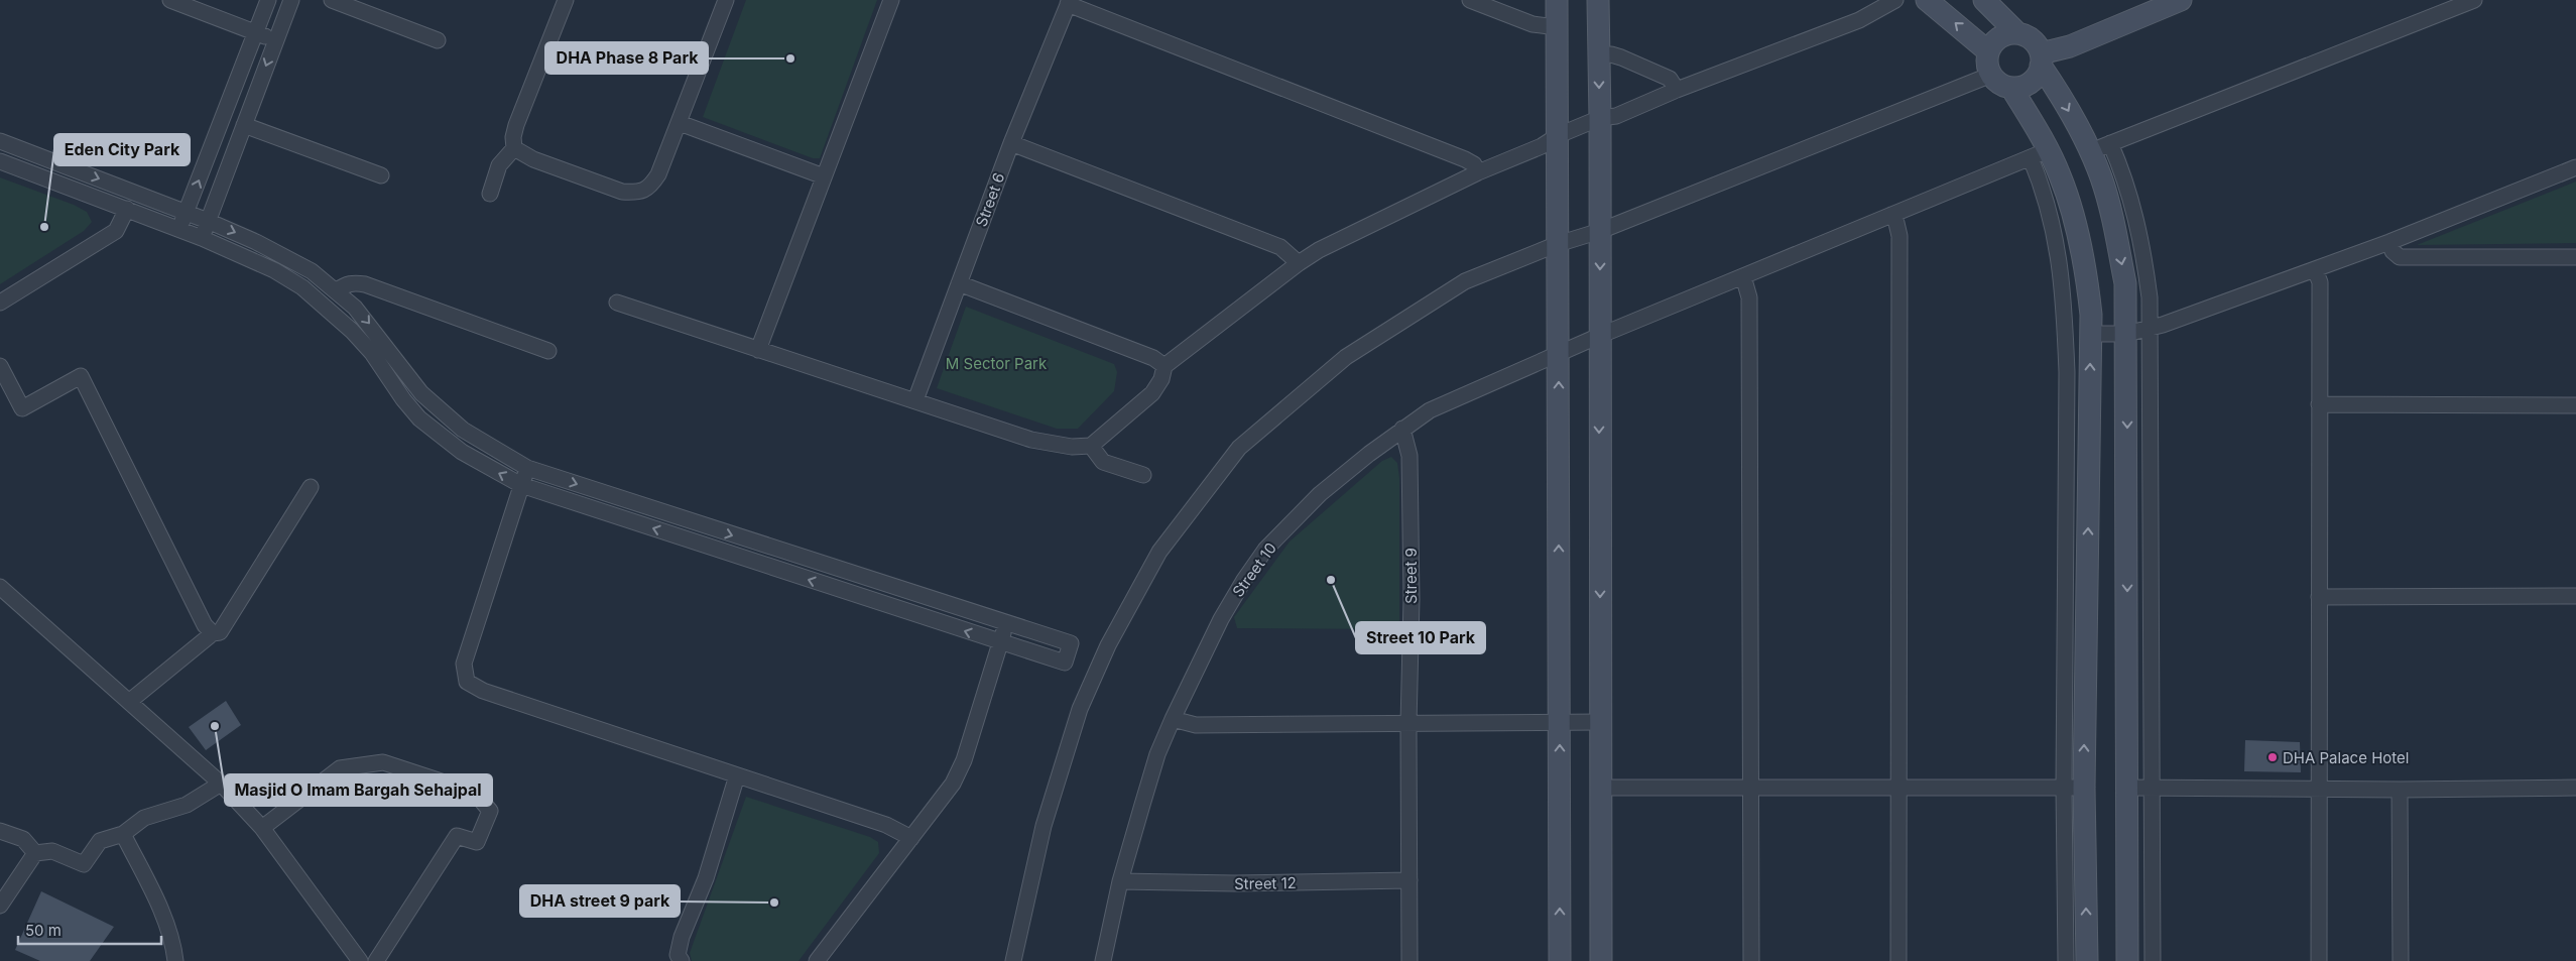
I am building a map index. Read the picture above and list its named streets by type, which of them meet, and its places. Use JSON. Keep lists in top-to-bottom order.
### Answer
{
  "streets": {
    "street": [
      "Street 6",
      "Street 10",
      "Street 9",
      "Street 12"
    ]
  },
  "crossings": [
    ["Street 10", "Street 9"],
    ["Street 10", "Street 12"],
    ["Street 9", "Street 12"]
  ],
  "parks": ["M Sector Park"],
  "places": [
    "DHA Phase 8 Park",
    "Eden City Park",
    "Street 10 Park",
    "Masjid O Imam Bargah Sehajpal",
    "DHA Palace Hotel",
    "DHA street 9 park"
  ],
  "scale_bar": "50 m"
}
